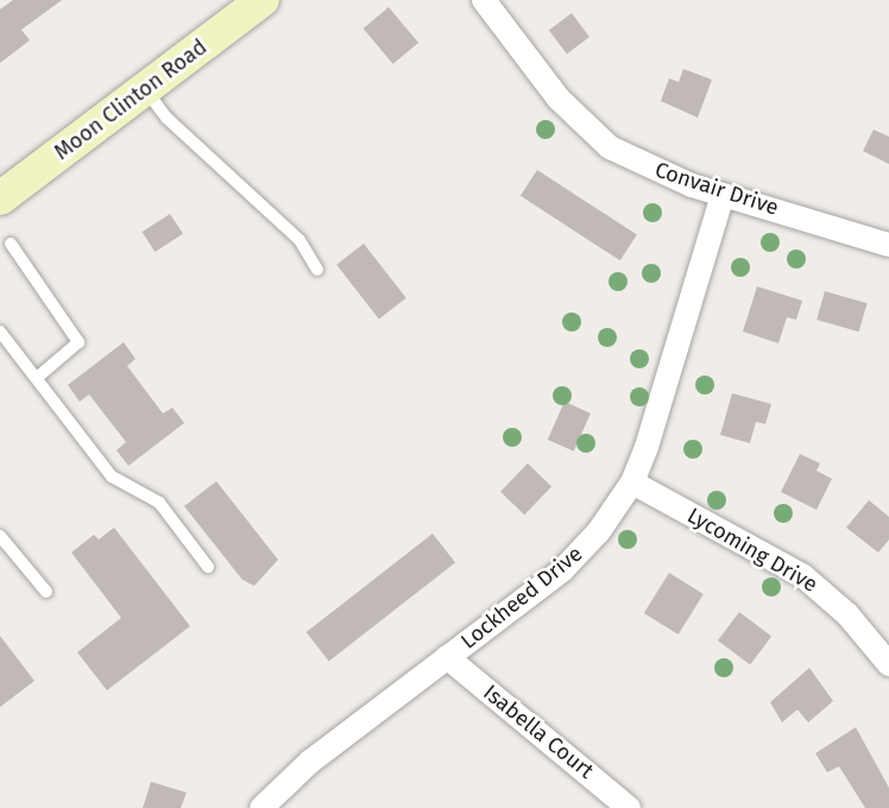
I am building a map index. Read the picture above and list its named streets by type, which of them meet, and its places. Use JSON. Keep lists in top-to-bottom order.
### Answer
{
  "streets": {
    "street": [
      "Moon Clinton Road",
      "Convair Drive",
      "Lycoming Drive",
      "Lockheed Drive",
      "Isabella Court"
    ]
  },
  "crossings": [
    ["Convair Drive", "Lockheed Drive"],
    ["Lycoming Drive", "Lockheed Drive"],
    ["Lockheed Drive", "Isabella Court"]
  ]
}
